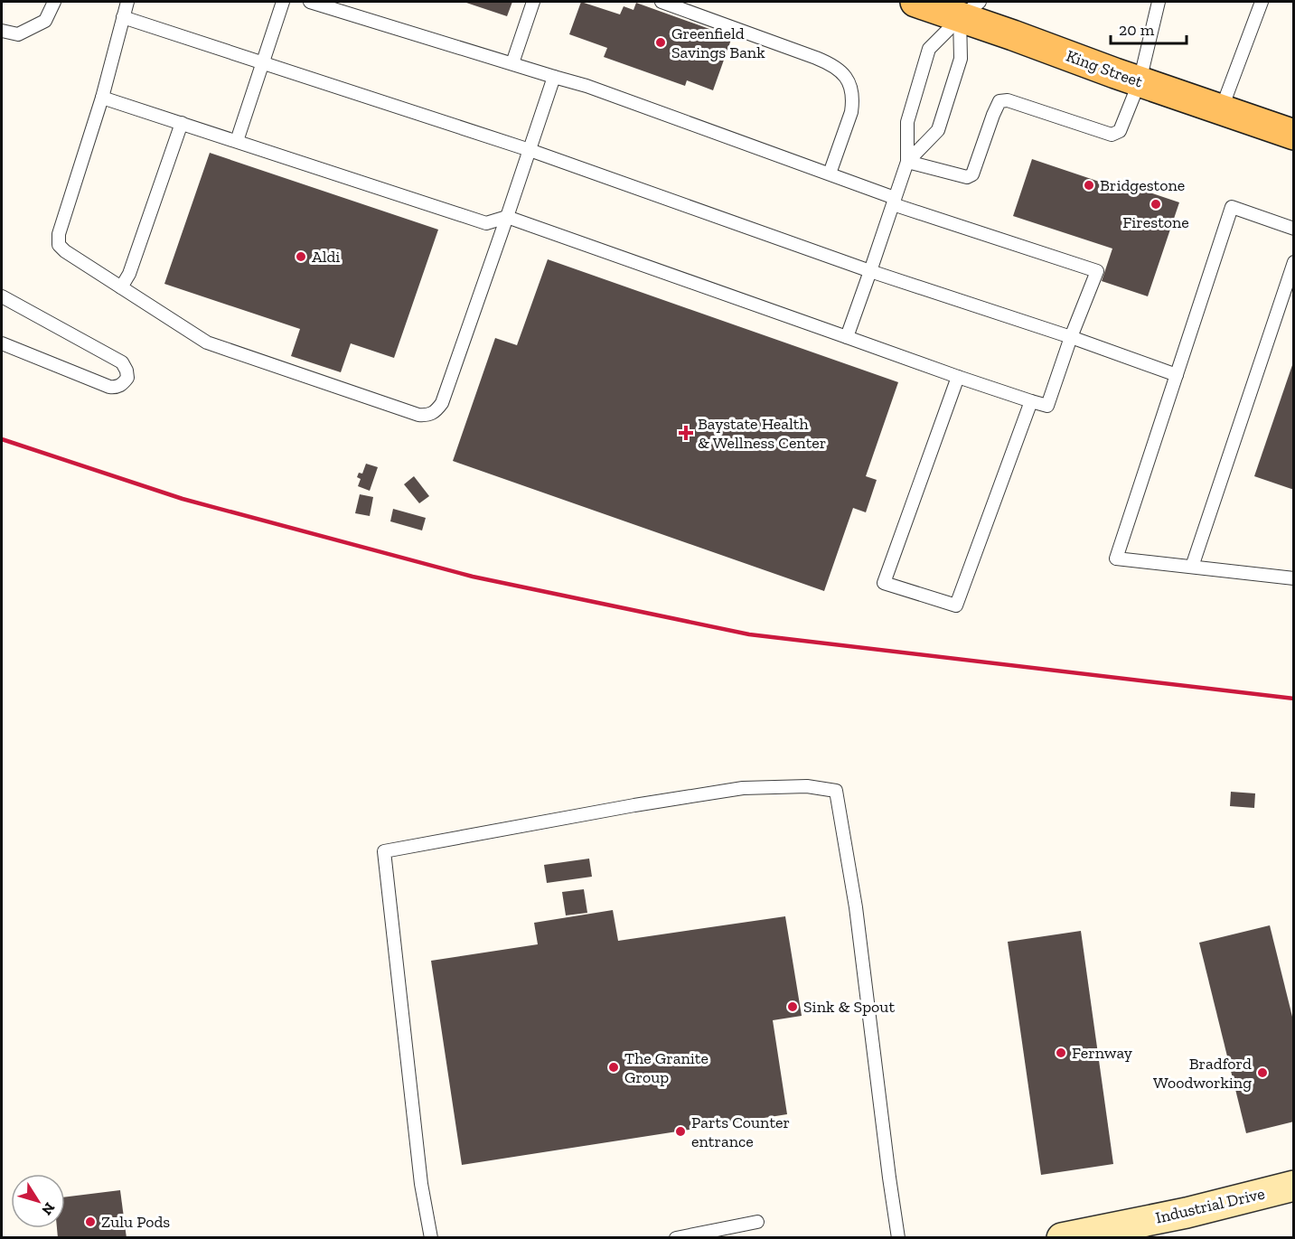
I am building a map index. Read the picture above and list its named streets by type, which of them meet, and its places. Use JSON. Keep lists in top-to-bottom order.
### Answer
{
  "streets": {
    "main road": ["King Street"],
    "street": ["Industrial Drive"]
  },
  "places": {
    "other": [
      "Greenfield Savings Bank",
      "Bridgestone",
      "Firestone",
      "Aldi",
      "Sink & Spout",
      "Fernway",
      "The Granite Group",
      "Bradford Woodworking",
      "Parts Counter entrance",
      "Zulu Pods"
    ],
    "health": ["Baystate Health & Wellness Center"]
  },
  "scale_bar": "20 m",
  "north": "bottom right"
}
